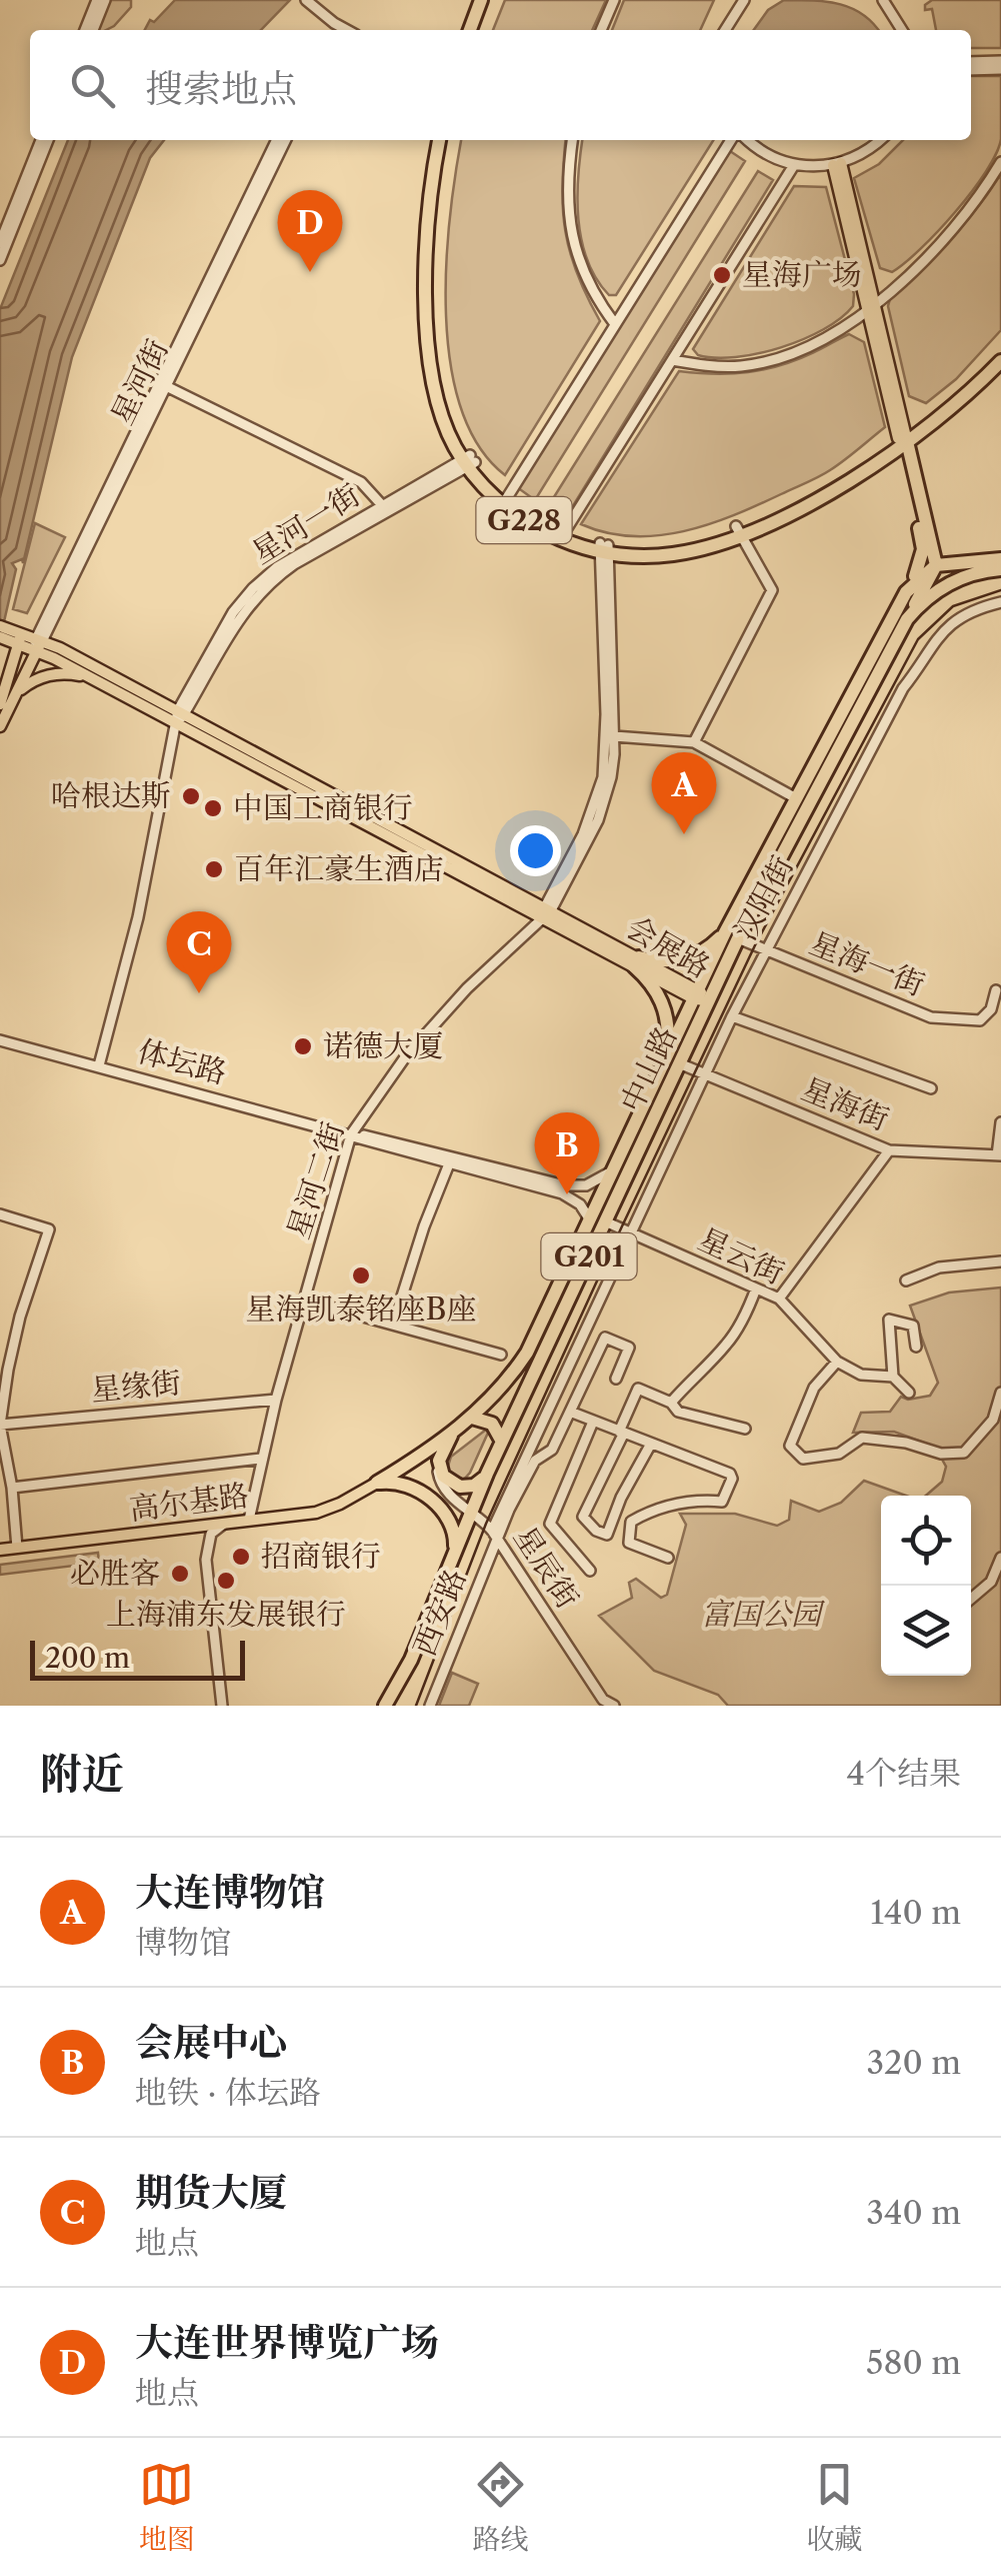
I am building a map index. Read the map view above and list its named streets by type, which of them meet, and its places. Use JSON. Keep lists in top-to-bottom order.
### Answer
{
  "streets": {
    "highway": ["G228", "中山路", "G201"],
    "main road": ["星河街", "会展路", "高尔基路"],
    "street": [
      "星河一街",
      "汉阳街",
      "星海一街",
      "体坛路",
      "星海街",
      "星河二街",
      "星云街",
      "星缘街",
      "星辰街",
      "西安路"
    ]
  },
  "crossings": [
    ["星河街", "会展路"],
    ["G228", "星河一街"],
    ["G228", "星河二街"],
    ["星河一街", "会展路"],
    ["星河一街", "体坛路"],
    ["汉阳街", "星海一街"],
    ["汉阳街", "星海街"],
    ["汉阳街", "星云街"],
    ["汉阳街", "星辰街"],
    ["汉阳街", "西安路"],
    ["会展路", "中山路"],
    ["会展路", "星河二街"],
    ["星海一街", "中山路"],
    ["体坛路", "中山路"],
    ["体坛路", "星河二街"],
    ["中山路", "星海街"],
    ["中山路", "星云街"],
    ["中山路", "高尔基路"],
    ["中山路", "星辰街"],
    ["星河二街", "星缘街"],
    ["星河二街", "高尔基路"],
    ["星辰街", "西安路"]
  ],
  "parks": ["富国公园"],
  "places": [
    "星海广场",
    "哈根达斯",
    "中国工商银行",
    "百年汇豪生酒店",
    "诺德大厦",
    "星海凯泰铭座B座",
    "招商银行",
    "必胜客",
    "上海浦东发展银行"
  ],
  "scale_bar": "200 m",
  "page": {
    "search": "搜索地点",
    "pins": [
      "D",
      "A",
      "C",
      "B"
    ],
    "scale": "200 m",
    "heading": ["附近", "4个结果"],
    "list": [
      {
        "mark": "A",
        "name": "大连博物馆",
        "note": "博物馆",
        "value": "140 m"
      },
      {
        "mark": "B",
        "name": "会展中心",
        "note": "地铁 · 体坛路",
        "value": "320 m"
      },
      {
        "mark": "C",
        "name": "期货大厦",
        "note": "地点",
        "value": "340 m"
      },
      {
        "mark": "D",
        "name": "大连世界博览广场",
        "note": "地点",
        "value": "580 m"
      }
    ],
    "nav": ["地图", "路线", "收藏"]
  }
}
